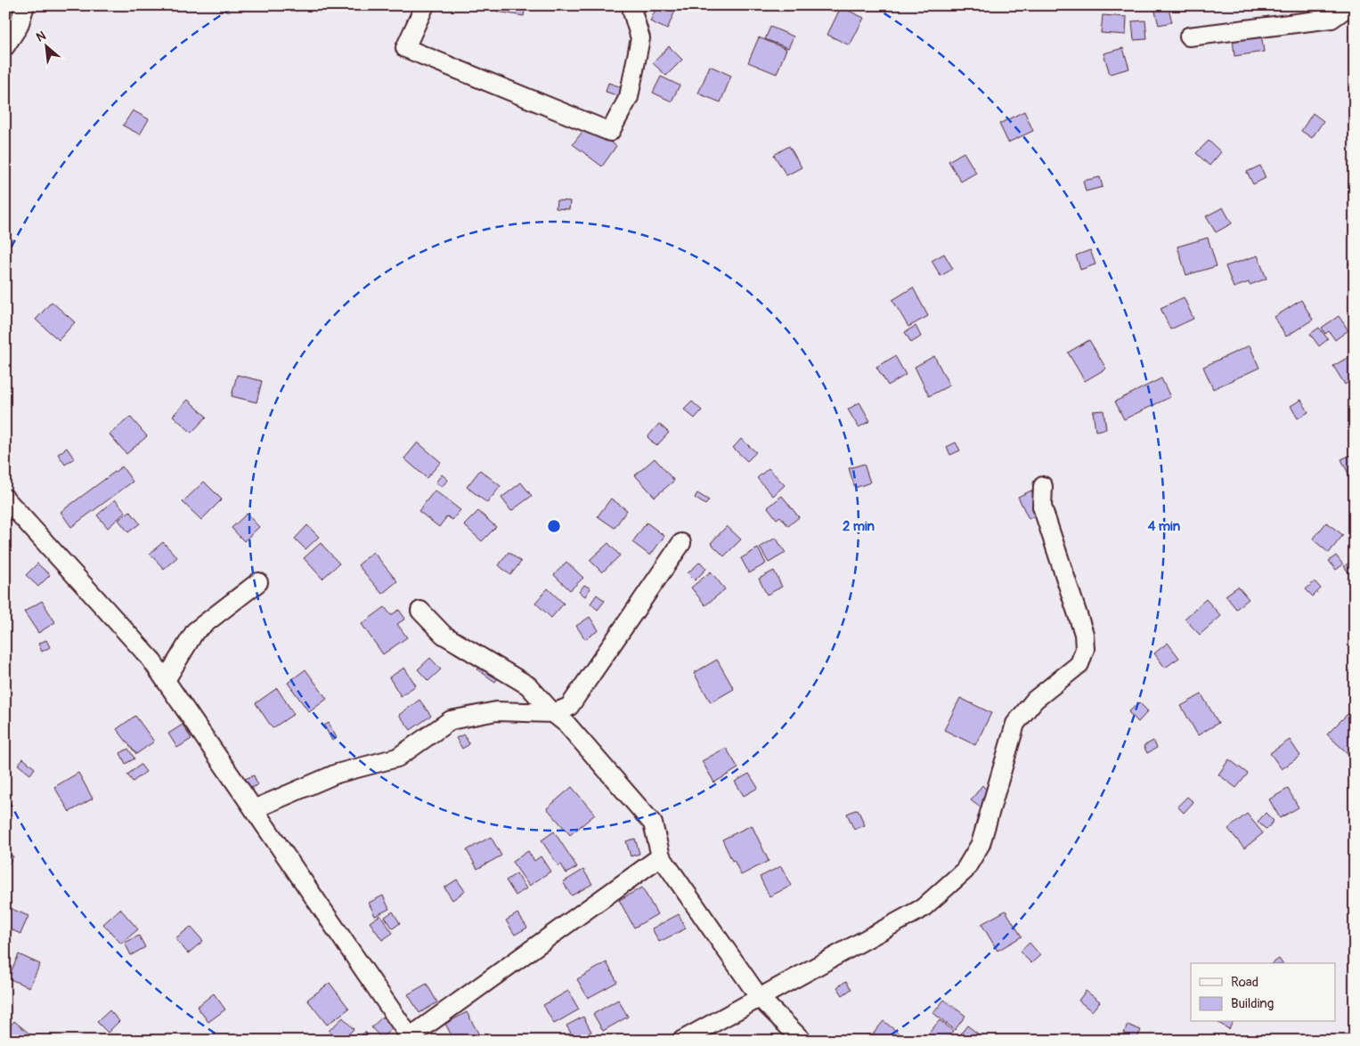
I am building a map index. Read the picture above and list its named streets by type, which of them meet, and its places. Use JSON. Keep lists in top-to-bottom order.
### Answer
{
  "legend": ["Road", "Building"],
  "north": "top left",
  "rings": ["2 min", "4 min"]
}
